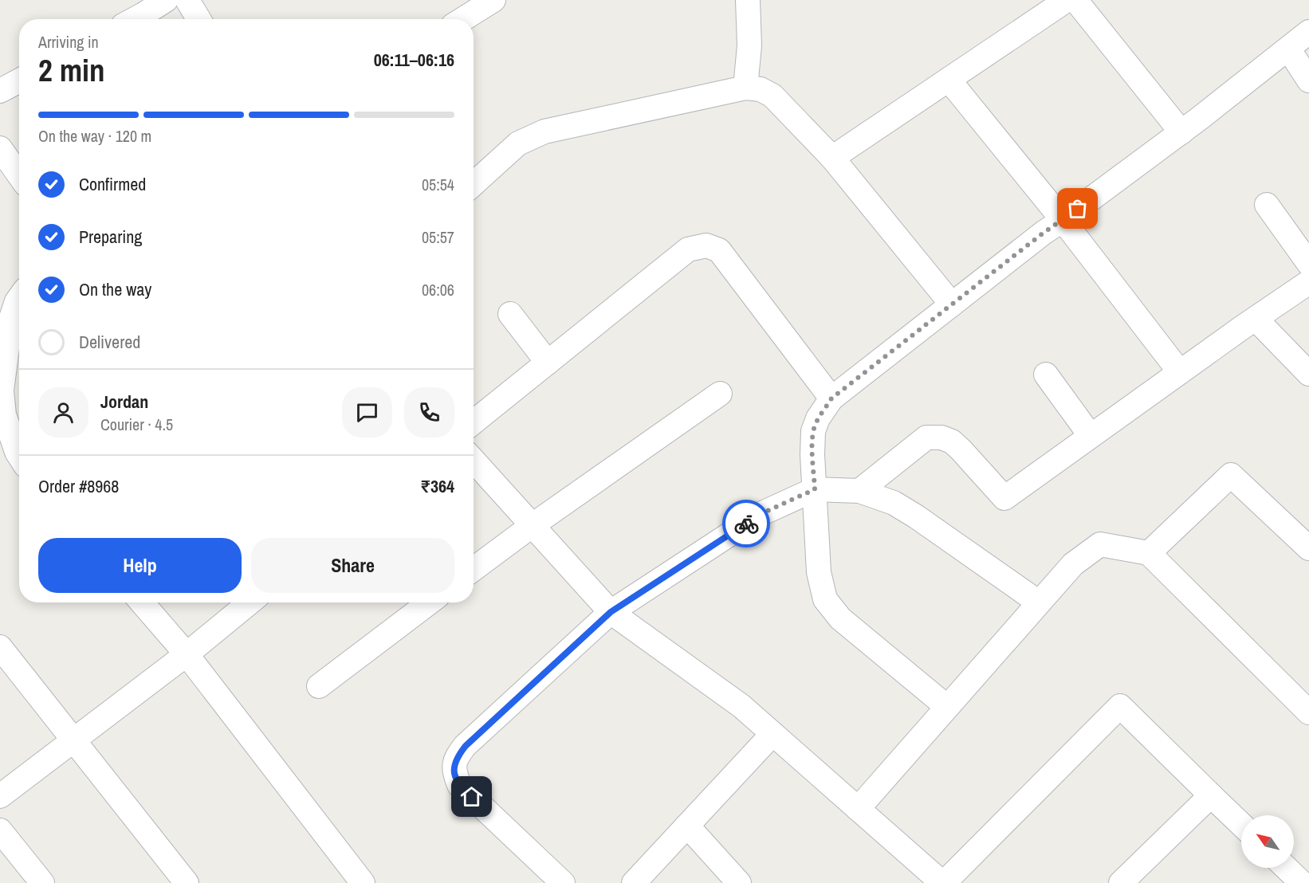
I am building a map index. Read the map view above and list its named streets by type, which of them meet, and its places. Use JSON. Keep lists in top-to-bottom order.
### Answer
{
  "north": "top left",
  "page": {
    "heading": ["2 min", "Arriving in", "06:11–06:16"],
    "panel": [
      "Jordan",
      "Courier · 4.5",
      "Order #8968",
      "₹364"
    ],
    "bar": "On the way · 120 m",
    "list": [
      ["Confirmed", "05:54"],
      ["Preparing", "05:57"],
      ["On the way", "06:06"],
      "Delivered"
    ],
    "buttons": ["Help", "Share"]
  }
}
